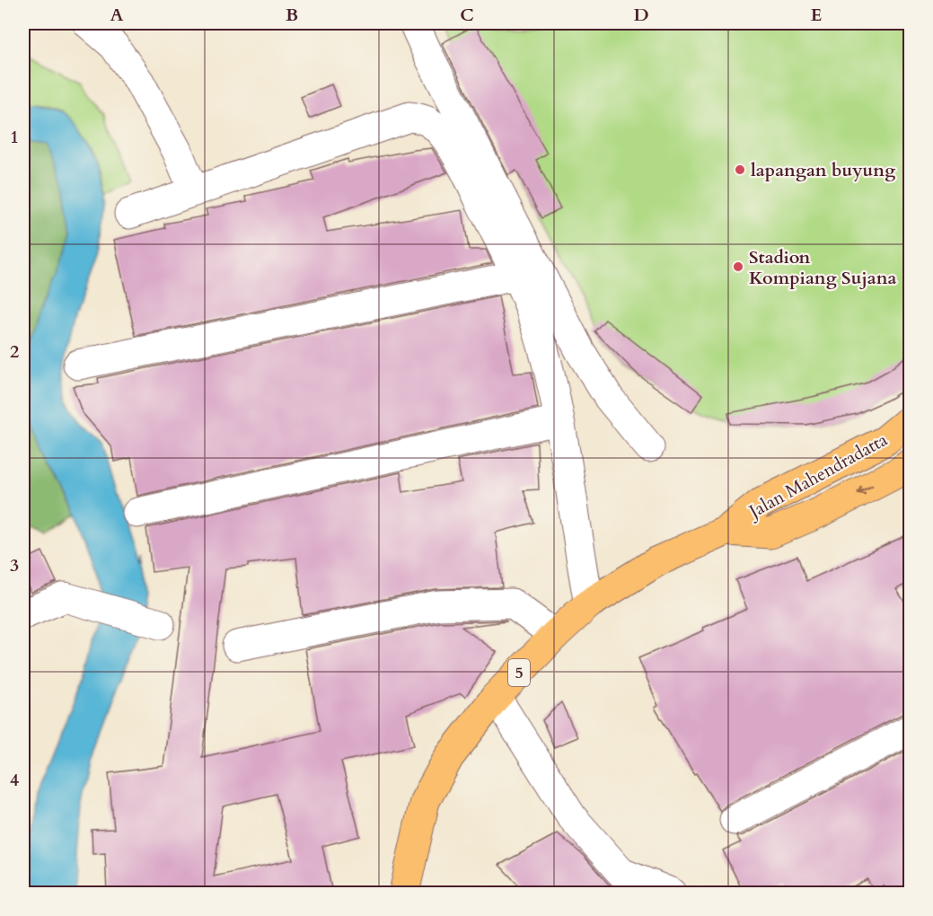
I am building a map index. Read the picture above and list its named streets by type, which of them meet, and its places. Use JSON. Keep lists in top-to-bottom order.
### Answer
{
  "streets": {
    "highway": ["Jalan Mahendradatta", "5"]
  },
  "places": ["lapangan buyung", "Stadion Kompiang Sujana"],
  "grid": {
    "columns": [
      "A",
      "B",
      "C",
      "D",
      "E"
    ],
    "rows": [
      "1",
      "2",
      "3",
      "4"
    ]
  }
}
